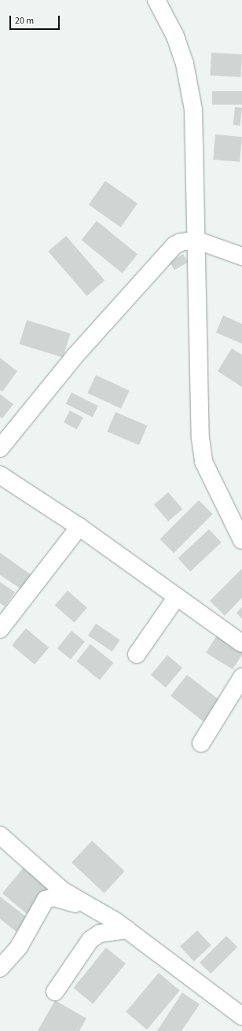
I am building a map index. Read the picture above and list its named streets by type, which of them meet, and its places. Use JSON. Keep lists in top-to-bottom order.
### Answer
{
  "scale_bar": "20 m"
}
